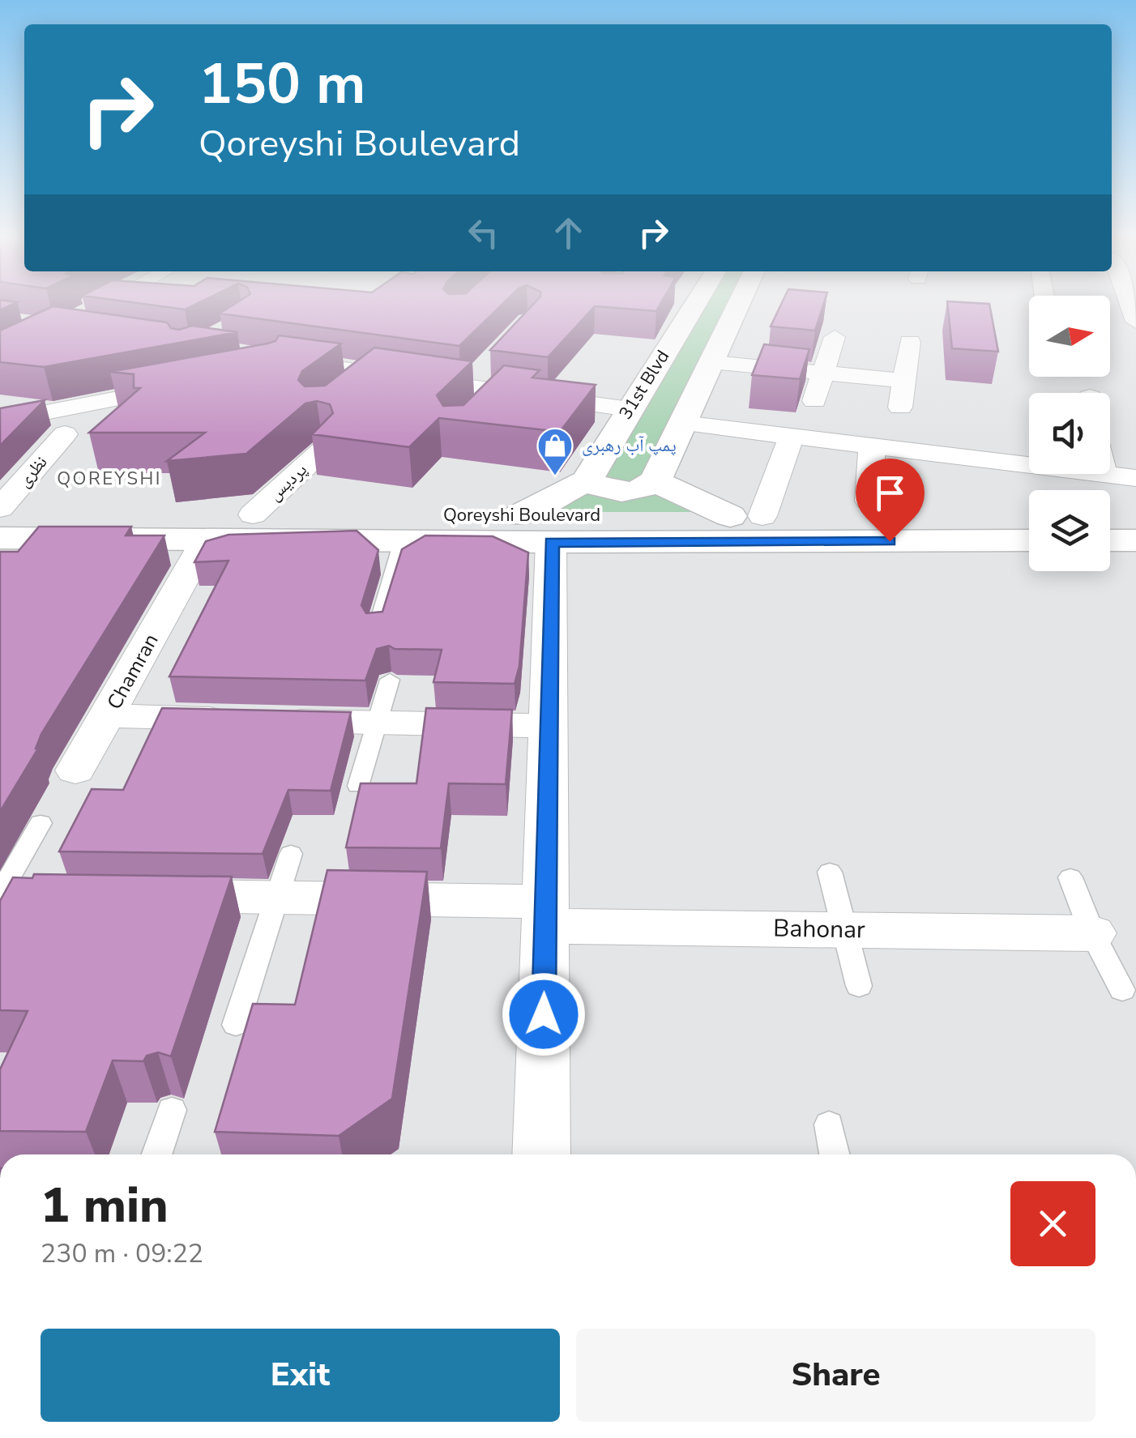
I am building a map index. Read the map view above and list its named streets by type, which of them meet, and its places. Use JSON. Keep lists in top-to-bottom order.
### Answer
{
  "streets": {
    "main road": ["31st Blvd", "Qoreyshi Boulevard"],
    "street": [
      "نظری",
      "پردیس",
      "Chamran",
      "Bahonar"
    ]
  },
  "crossings": [
    ["31st Blvd", "Qoreyshi Boulevard"],
    ["نظری", "Qoreyshi Boulevard"],
    ["پردیس", "Qoreyshi Boulevard"],
    ["Qoreyshi Boulevard", "Chamran"]
  ],
  "districts": ["QOREYSHI"],
  "places": {
    "shop": ["پمپ آب رهبری"]
  },
  "north": "right",
  "page": {
    "turn": ["150 m", "Qoreyshi Boulevard"],
    "heading": ["1 min", "230 m · 09:22"],
    "buttons": ["Exit", "Share"]
  }
}
